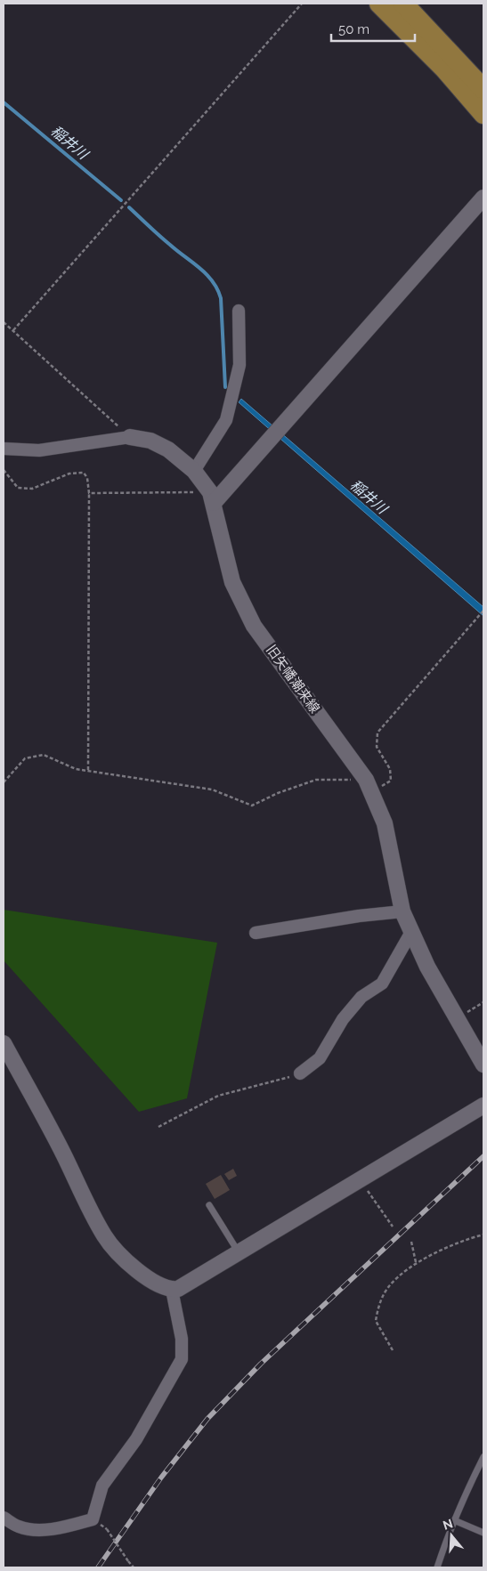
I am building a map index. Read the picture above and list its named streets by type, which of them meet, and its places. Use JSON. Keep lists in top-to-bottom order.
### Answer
{
  "streets": {
    "street": ["旧矢幡潮来線"]
  },
  "water": ["稲井川"],
  "scale_bar": "50 m",
  "north": "top"
}
